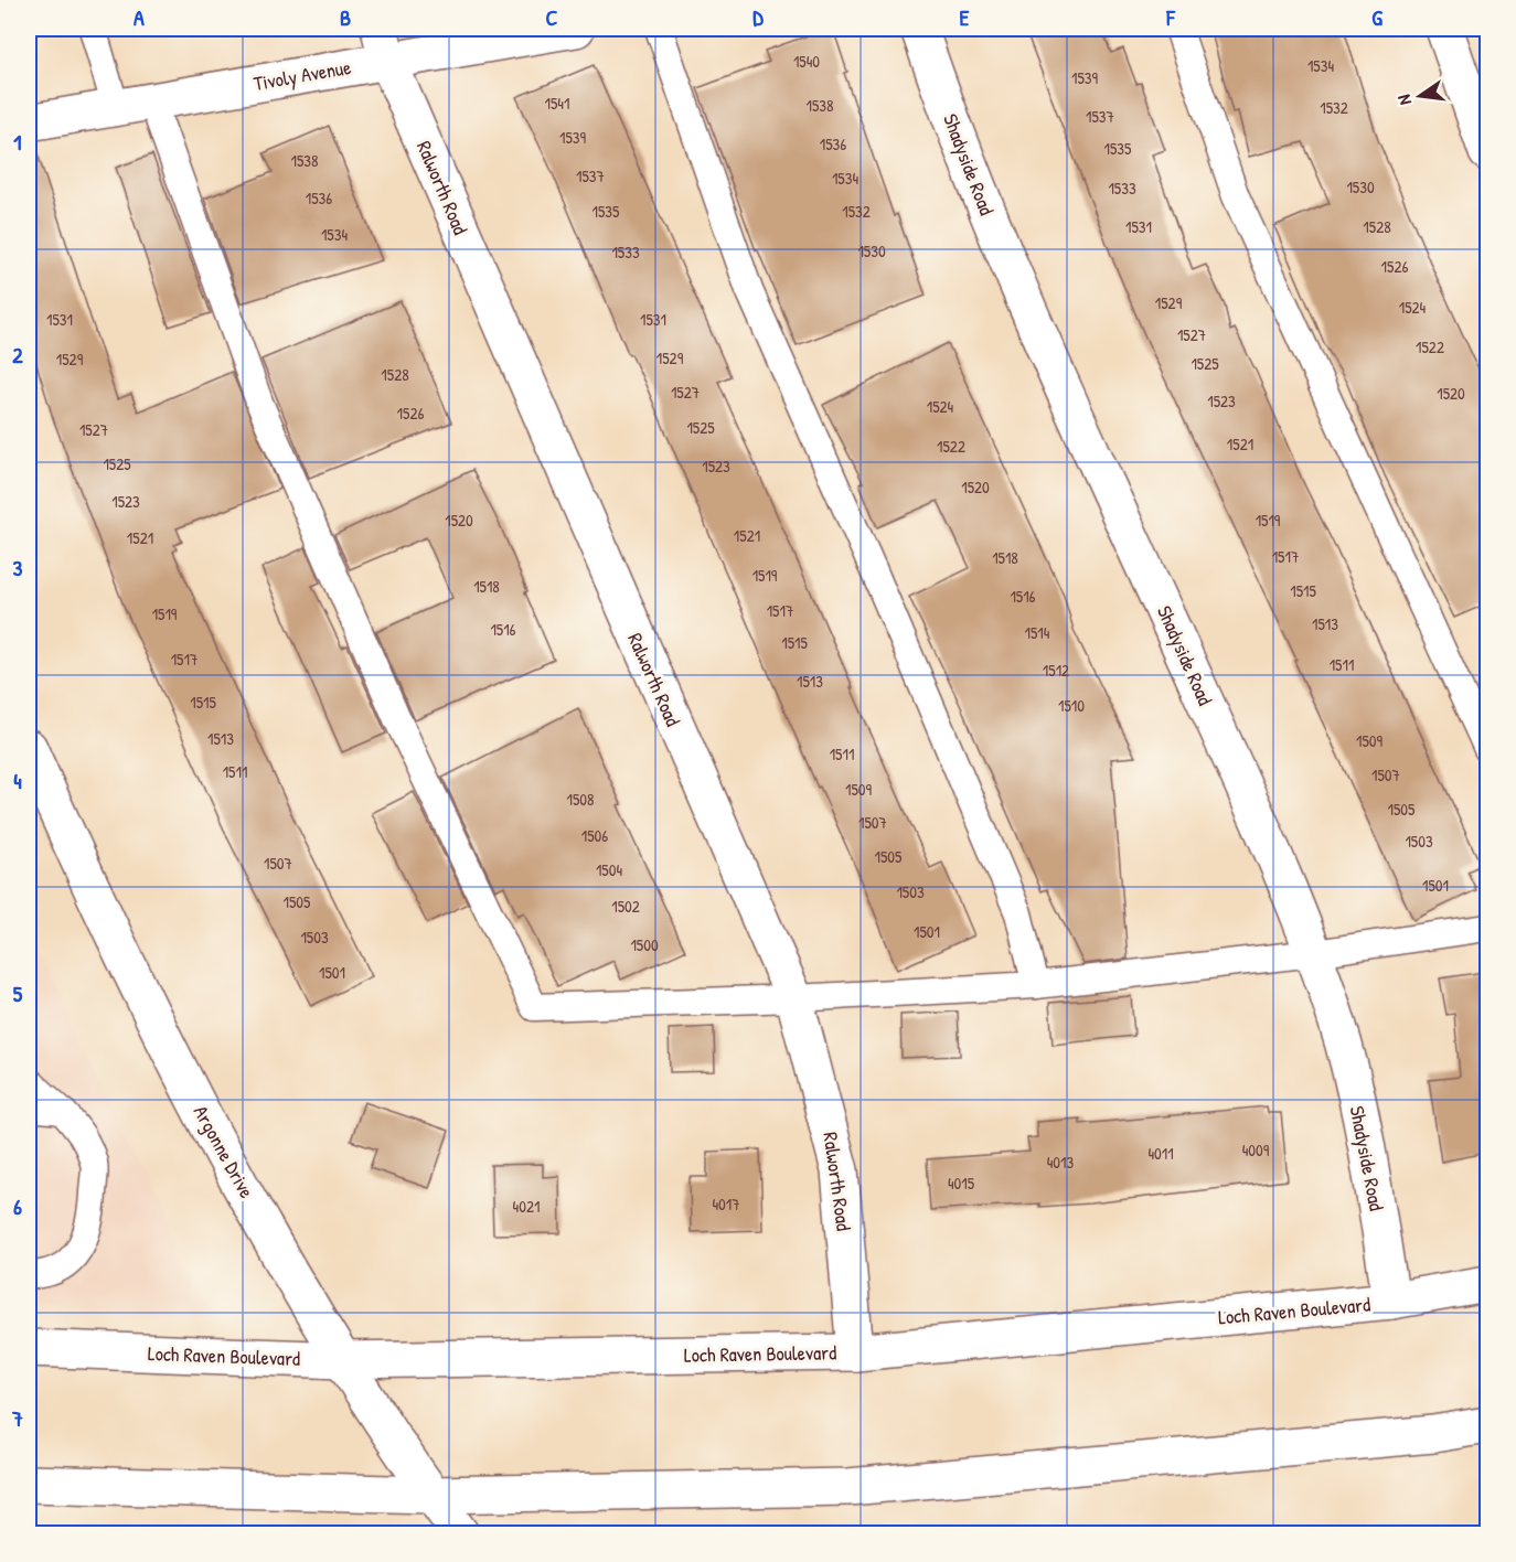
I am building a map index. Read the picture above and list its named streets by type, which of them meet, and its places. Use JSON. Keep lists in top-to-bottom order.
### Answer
{
  "streets": {
    "main road": [
      "Tivoly Avenue",
      "Shadyside Road",
      "Ralworth Road",
      "Argonne Drive",
      "Loch Raven Boulevard"
    ]
  },
  "crossings": [
    ["Tivoly Avenue", "Ralworth Road"],
    ["Shadyside Road", "Loch Raven Boulevard"],
    ["Ralworth Road", "Loch Raven Boulevard"],
    ["Argonne Drive", "Loch Raven Boulevard"]
  ],
  "house_numbers": [
    "1540",
    "1534",
    "1539",
    "1541",
    "1538",
    "1532",
    "1537",
    "1539",
    "1536",
    "1535",
    "1538",
    "1537",
    "1534",
    "1530",
    "1533",
    "1536",
    "1535",
    "1532",
    "1531",
    "1528",
    "1534",
    "1530",
    "1533",
    "1526",
    "1529",
    "1524",
    "1531",
    "1531",
    "1527",
    "1522",
    "1529",
    "1529",
    "1525",
    "1528",
    "1527",
    "1520",
    "1523",
    "1524",
    "1526",
    "1525",
    "1527",
    "1521",
    "1522",
    "1525",
    "1523",
    "1520",
    "1523",
    "1520",
    "1519",
    "1521",
    "1521",
    "1517",
    "1518",
    "1519",
    "1518",
    "1515",
    "1516",
    "1517",
    "1519",
    "1513",
    "1516",
    "1514",
    "1515",
    "1517",
    "1511",
    "1512",
    "1513",
    "1515",
    "1510",
    "1513",
    "1509",
    "1511",
    "1511",
    "1507",
    "1509",
    "1508",
    "1505",
    "1507",
    "1506",
    "1503",
    "1505",
    "1507",
    "1504",
    "1501",
    "1503",
    "1505",
    "1502",
    "1501",
    "1503",
    "1500",
    "1501",
    "4009",
    "4011",
    "4013",
    "4015",
    "4017",
    "4021"
  ],
  "north": "left",
  "grid": {
    "columns": [
      "A",
      "B",
      "C",
      "D",
      "E",
      "F",
      "G"
    ],
    "rows": [
      "1",
      "2",
      "3",
      "4",
      "5",
      "6",
      "7"
    ]
  }
}
